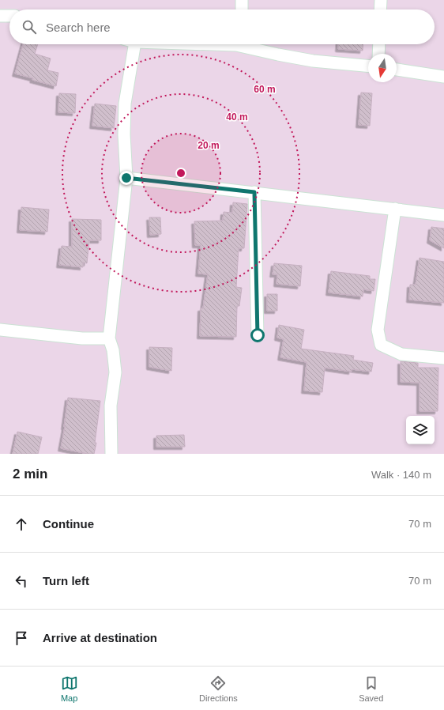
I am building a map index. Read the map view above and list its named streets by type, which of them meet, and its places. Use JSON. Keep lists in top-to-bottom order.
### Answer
{
  "north": "bottom",
  "page": {
    "search": "Search here",
    "heading": ["2 min", "Walk · 140 m"],
    "list": [
      ["Continue", "70 m"],
      ["Turn left", "70 m"],
      "Arrive at destination"
    ],
    "nav": ["Map", "Directions", "Saved"]
  },
  "rings": ["60 m", "40 m", "20 m"]
}
